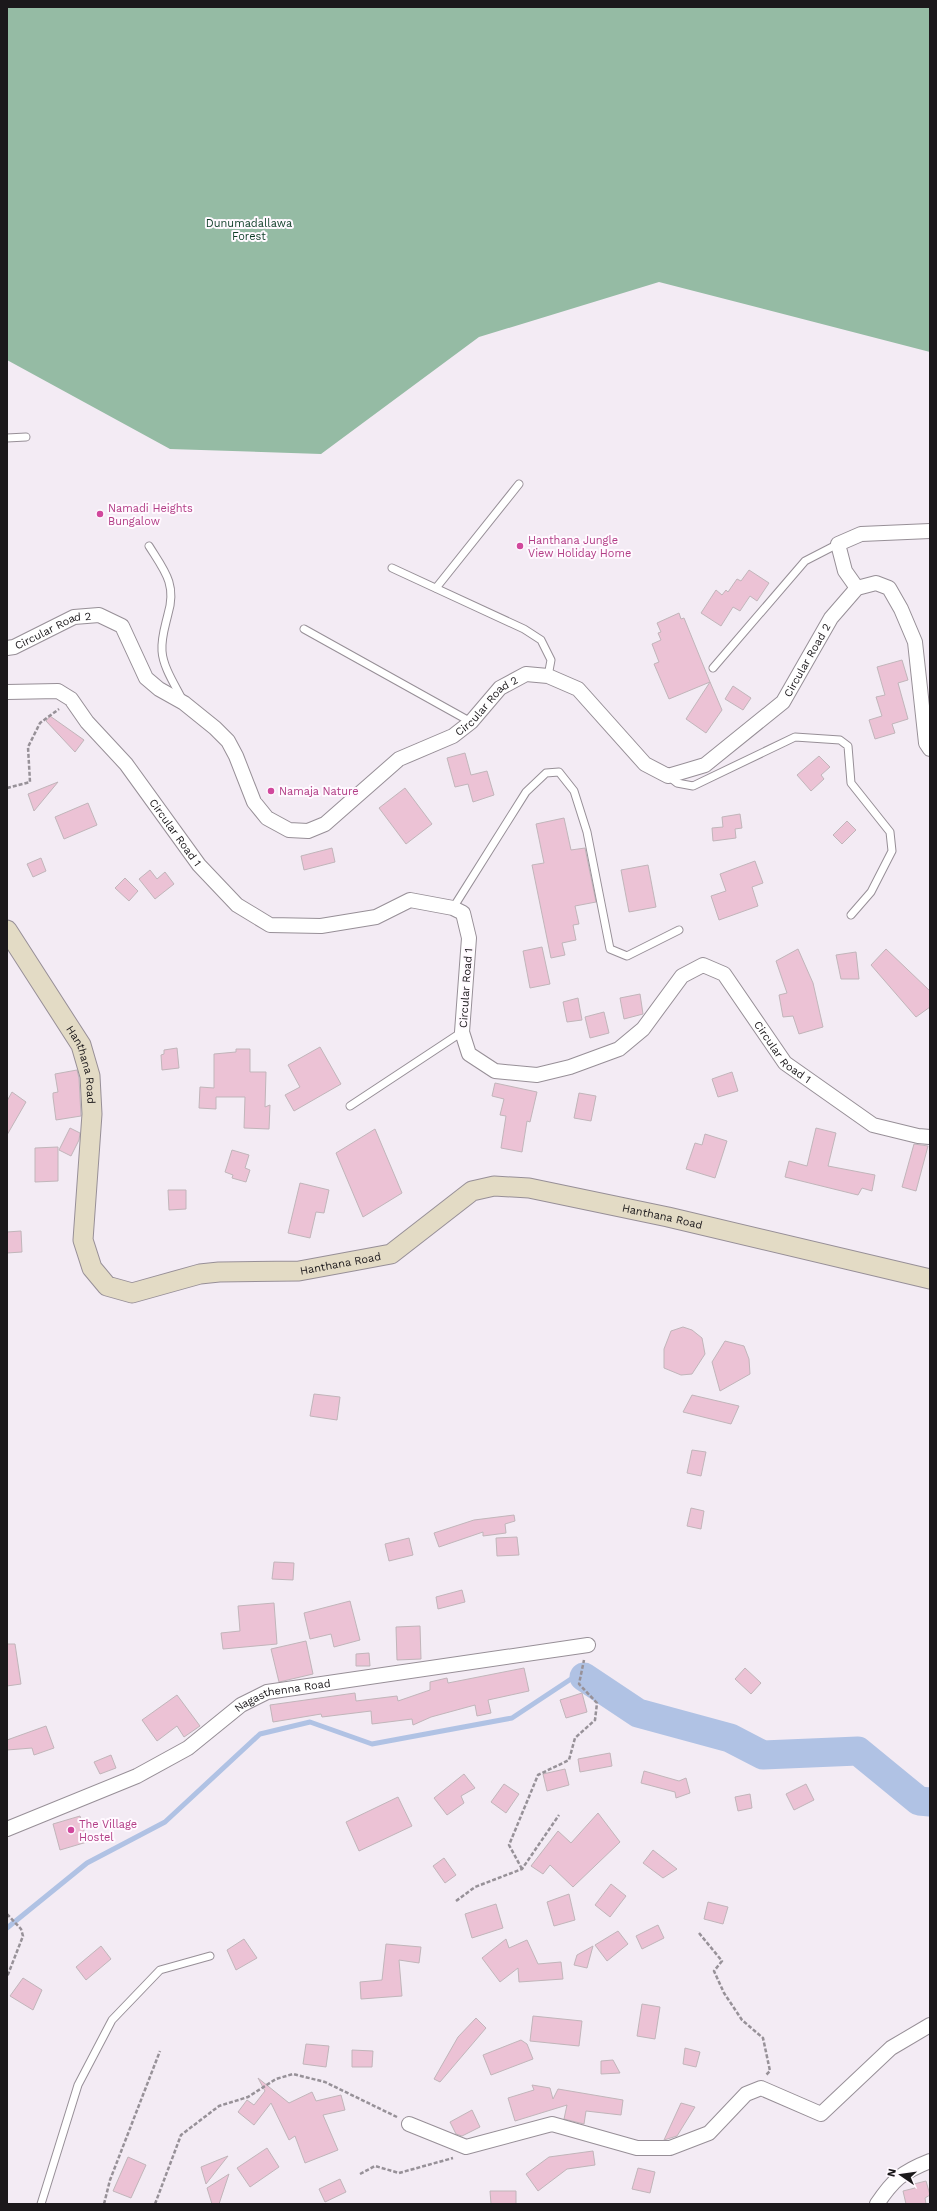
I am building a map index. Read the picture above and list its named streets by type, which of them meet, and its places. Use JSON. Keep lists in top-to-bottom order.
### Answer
{
  "streets": {
    "street": [
      "Circular Road 2",
      "Circular Road 1",
      "Hanthana Road",
      "Nagasthenna Road"
    ]
  },
  "parks": ["Dunumadallawa Forest"],
  "places": [
    "Namadi Heights Bungalow",
    "Hanthana Jungle View Holiday Home",
    "Namaja Nature",
    "The Village Hostel"
  ],
  "north": "left"
}
